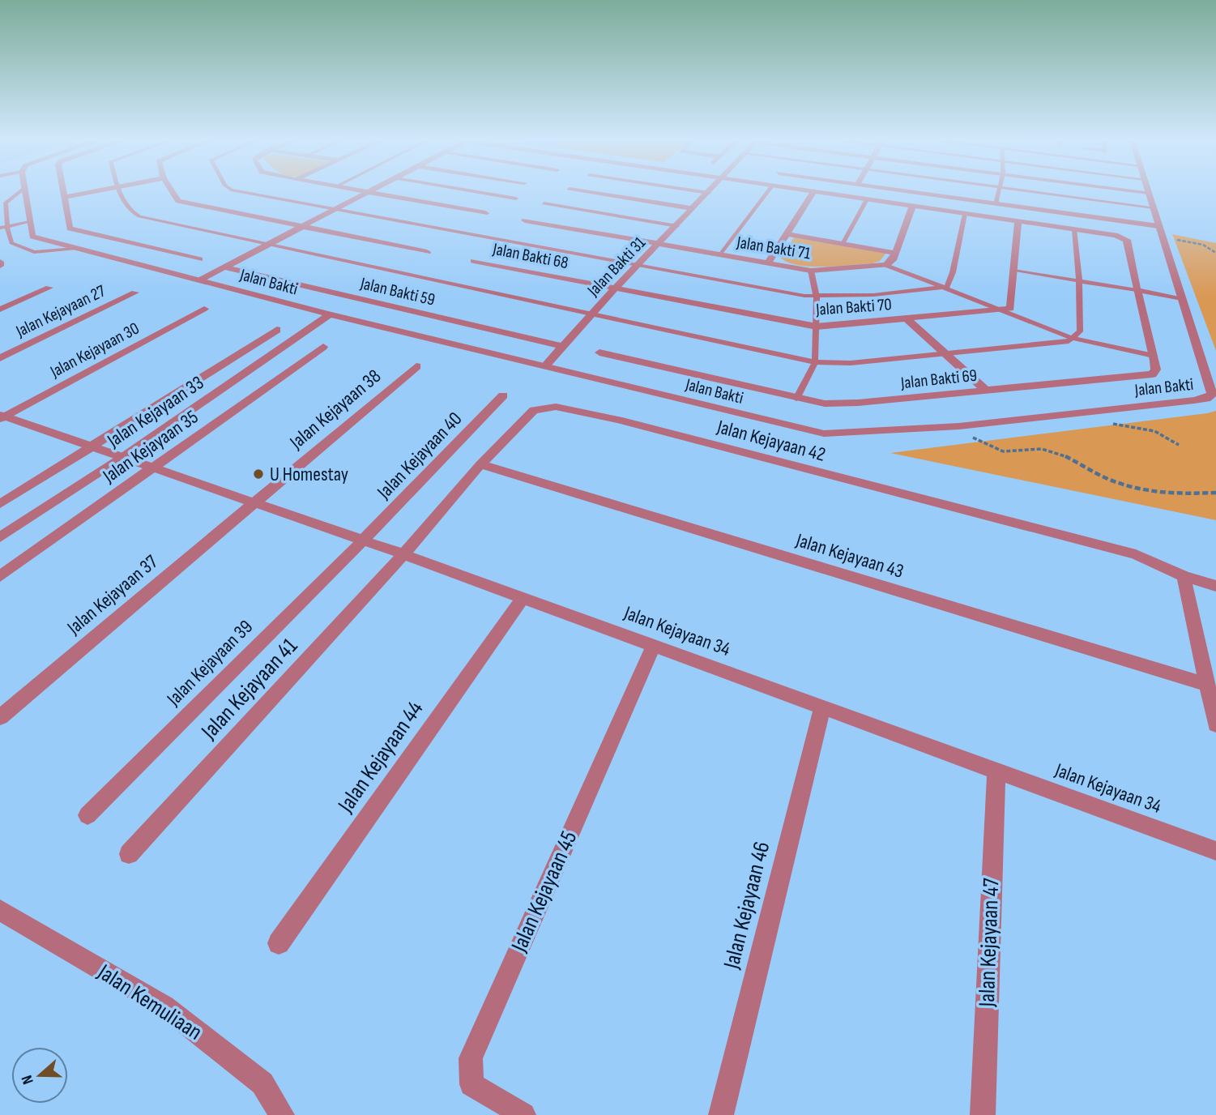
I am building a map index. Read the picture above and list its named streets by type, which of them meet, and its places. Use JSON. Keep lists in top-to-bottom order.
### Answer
{
  "streets": {
    "street": [
      "Jalan Bakti 71",
      "Jalan Bakti 68",
      "Jalan Bakti 31",
      "Jalan Bakti",
      "Jalan Bakti 59",
      "Jalan Bakti 70",
      "Jalan Kejayaan 27",
      "Jalan Kejayaan 30",
      "Jalan Bakti 69",
      "Jalan Kejayaan 38",
      "Jalan Kejayaan 33",
      "Jalan Kejayaan 42",
      "Jalan Kejayaan 35",
      "Jalan Kejayaan 40",
      "Jalan Kejayaan 43",
      "Jalan Kejayaan 37",
      "Jalan Kejayaan 34",
      "Jalan Kejayaan 39",
      "Jalan Kejayaan 41",
      "Jalan Kejayaan 44",
      "Jalan Kejayaan 45",
      "Jalan Kejayaan 46",
      "Jalan Kejayaan 47",
      "Jalan Kemuliaan"
    ]
  },
  "crossings": [
    ["Jalan Bakti 71", "Jalan Bakti 31"],
    ["Jalan Bakti 68", "Jalan Bakti 31"],
    ["Jalan Bakti 68", "Jalan Bakti 70"],
    ["Jalan Bakti 31", "Jalan Bakti"],
    ["Jalan Bakti 31", "Jalan Bakti 59"],
    ["Jalan Bakti 31", "Jalan Bakti 70"],
    ["Jalan Bakti", "Jalan Kejayaan 33"],
    ["Jalan Kejayaan 30", "Jalan Kejayaan 34"],
    ["Jalan Kejayaan 38", "Jalan Kejayaan 37"],
    ["Jalan Kejayaan 38", "Jalan Kejayaan 34"],
    ["Jalan Kejayaan 33", "Jalan Kejayaan 34"],
    ["Jalan Kejayaan 42", "Jalan Kejayaan 43"],
    ["Jalan Kejayaan 42", "Jalan Kejayaan 34"],
    ["Jalan Kejayaan 42", "Jalan Kejayaan 41"],
    ["Jalan Kejayaan 35", "Jalan Kejayaan 34"],
    ["Jalan Kejayaan 40", "Jalan Kejayaan 34"],
    ["Jalan Kejayaan 40", "Jalan Kejayaan 39"],
    ["Jalan Kejayaan 37", "Jalan Kejayaan 34"],
    ["Jalan Kejayaan 34", "Jalan Kejayaan 39"],
    ["Jalan Kejayaan 34", "Jalan Kejayaan 41"],
    ["Jalan Kejayaan 34", "Jalan Kejayaan 44"],
    ["Jalan Kejayaan 34", "Jalan Kejayaan 45"],
    ["Jalan Kejayaan 34", "Jalan Kejayaan 46"],
    ["Jalan Kejayaan 34", "Jalan Kejayaan 47"]
  ],
  "places": ["U Homestay"],
  "north": "left"
}
